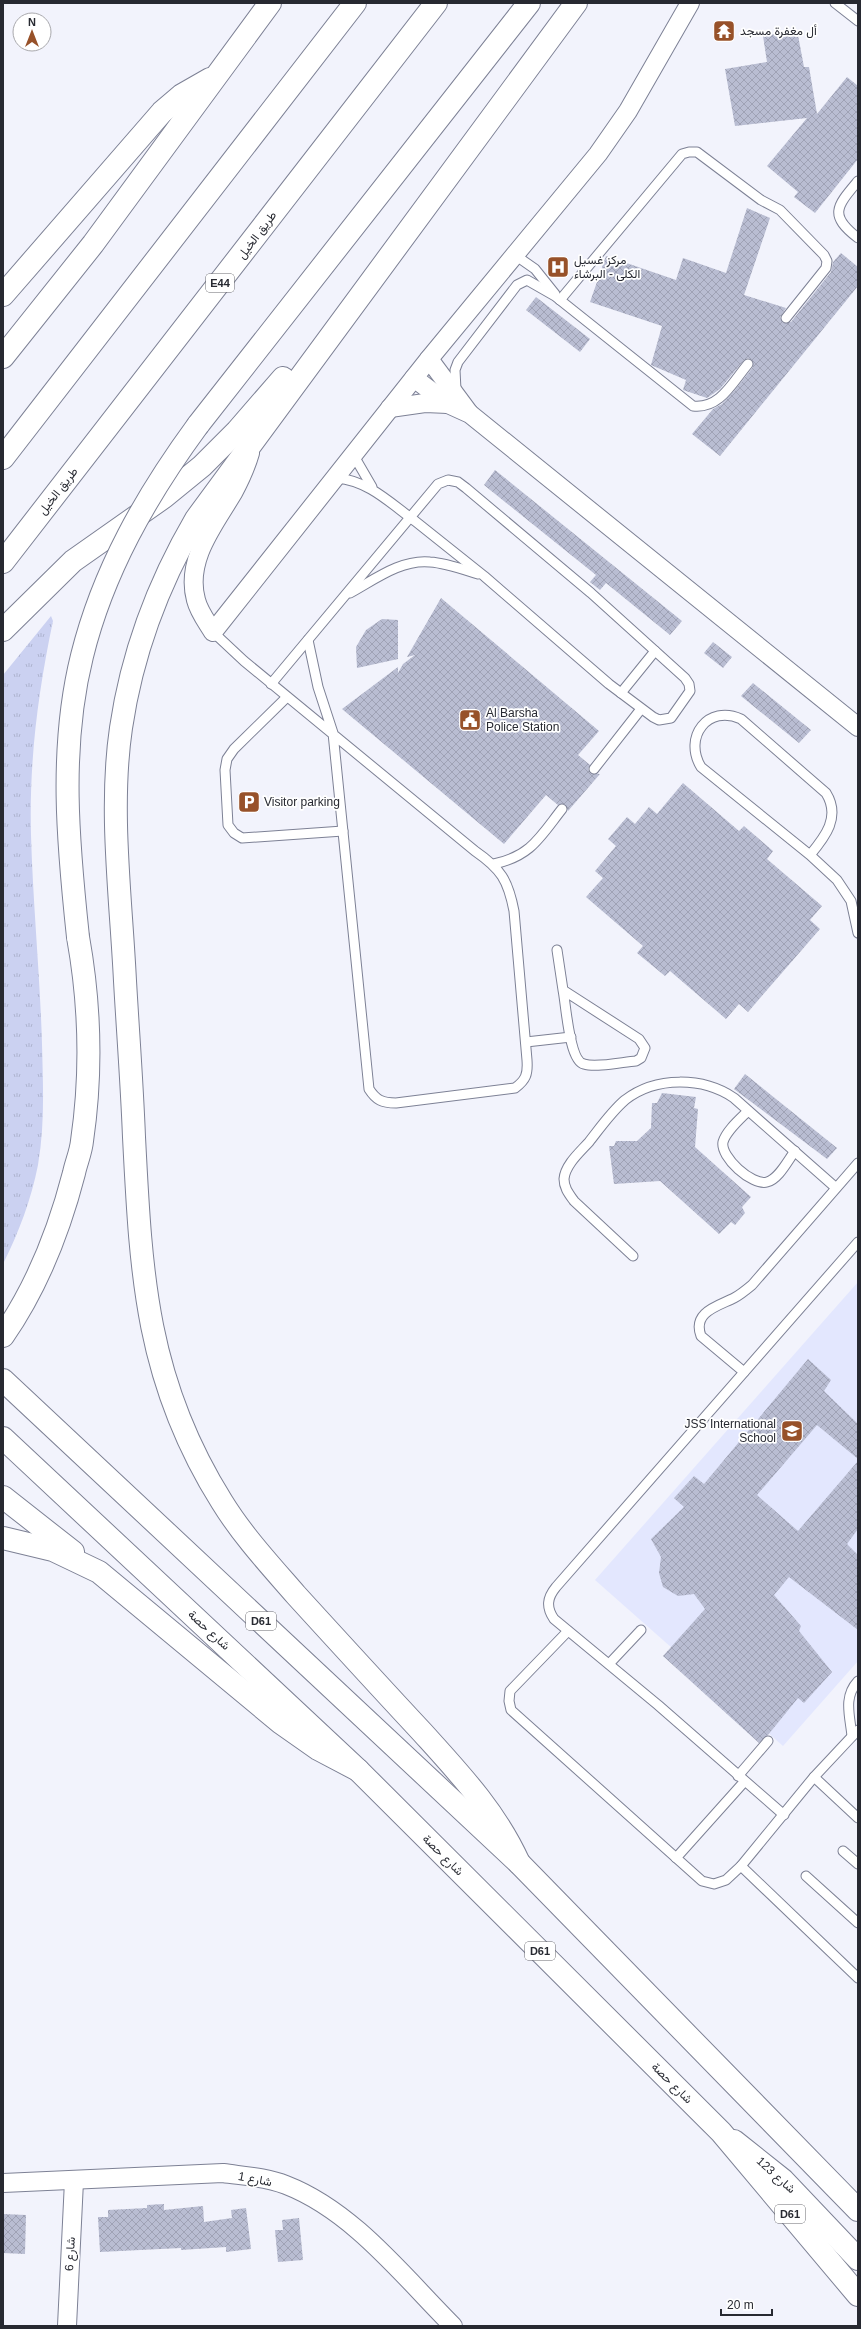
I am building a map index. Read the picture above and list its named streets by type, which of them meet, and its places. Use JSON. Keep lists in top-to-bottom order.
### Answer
{
  "streets": {
    "main road": [
      "طريق الخيل",
      "E44",
      "D61",
      "شارع حصة",
      "شارع 123"
    ],
    "street": ["شارع 1", "شارع 6"]
  },
  "crossings": [
    ["شارع حصة", "شارع 123"],
    ["شارع 1", "شارع 6"]
  ],
  "places": {
    "temple": ["أل مغفرة مسجد"],
    "hospital": ["مركز غسيل الكلى - البرشاء"],
    "public building": ["Al Barsha Police Station"],
    "parking": ["Visitor parking"],
    "school or university": ["JSS International School"]
  },
  "scale_bar": "20 m",
  "north": "top"
}
